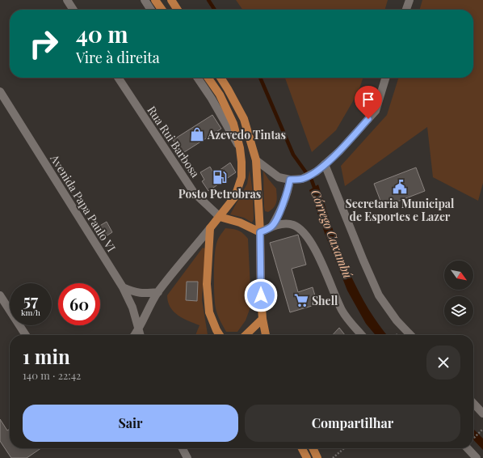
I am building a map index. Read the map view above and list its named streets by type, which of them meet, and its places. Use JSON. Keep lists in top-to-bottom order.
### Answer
{
  "streets": {
    "street": ["Rua Rui Barbosa", "Avenida Papa Paulo VI"]
  },
  "water": ["Córrego Caxambú"],
  "places": {
    "shop": ["Azevedo Tintas"],
    "fuel station": ["Posto Petrobras"],
    "public building": ["Secretaria Municipal de Esportes e Lazer"],
    "supermarket": ["Shell"]
  },
  "north": "bottom right",
  "page": {
    "turn": ["40 m", "Vire à direita"],
    "speed": "57 km/h",
    "limit": "60",
    "heading": ["1 min", "140 m · 22:42"],
    "buttons": ["Sair", "Compartilhar"]
  }
}
